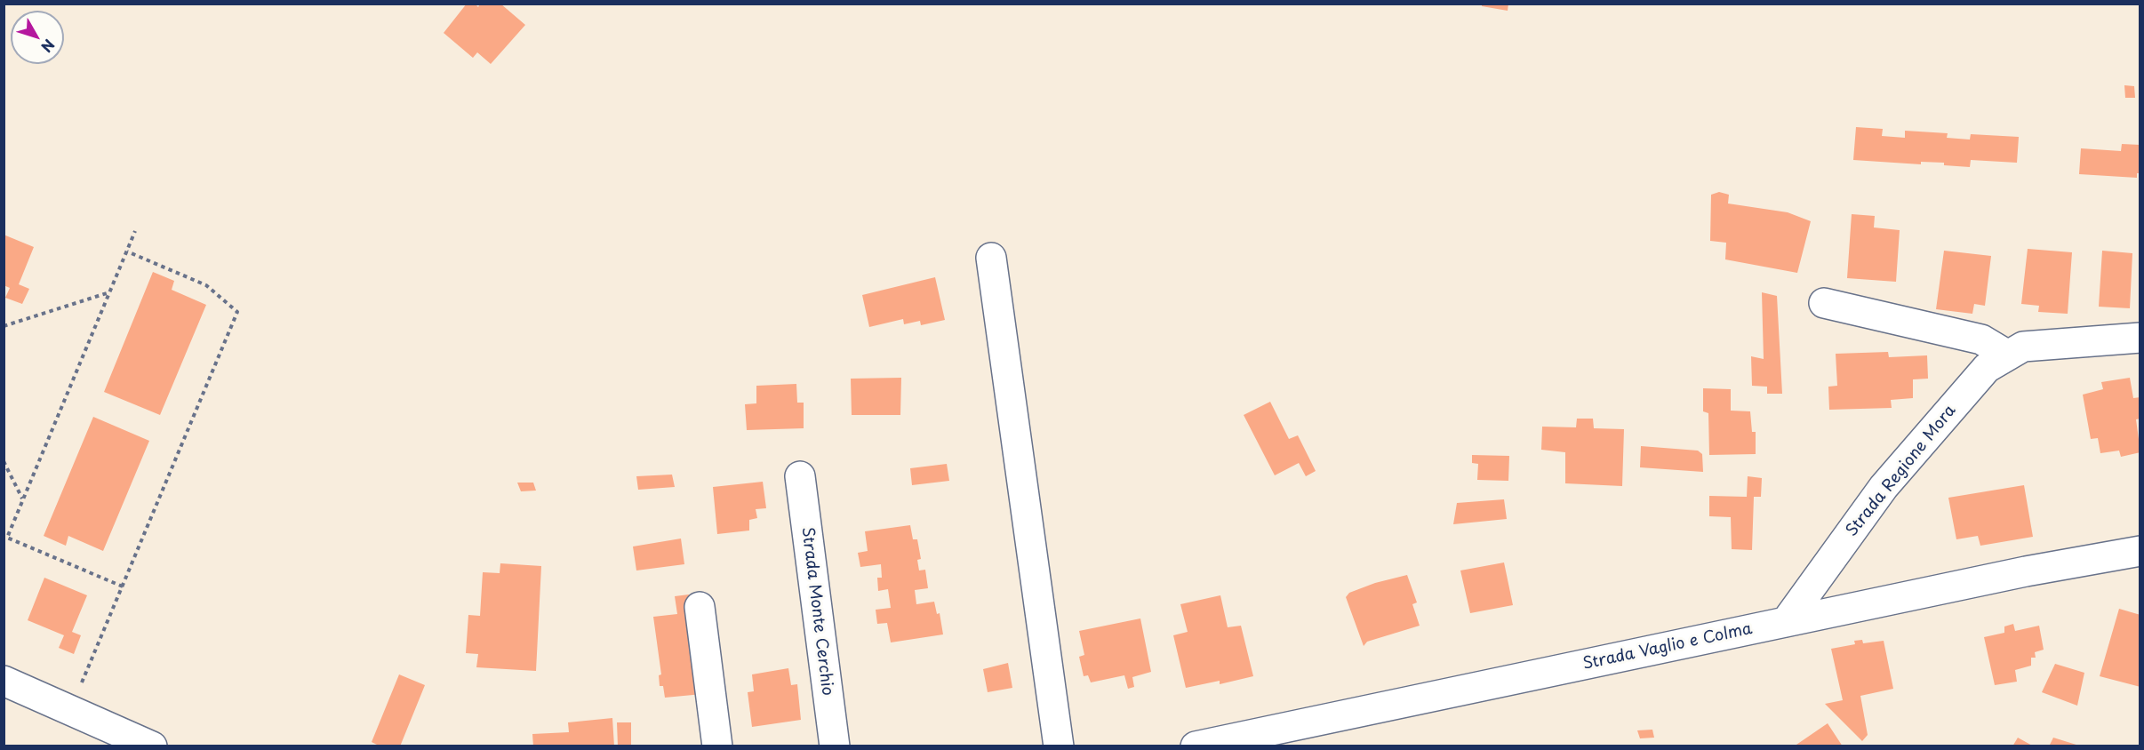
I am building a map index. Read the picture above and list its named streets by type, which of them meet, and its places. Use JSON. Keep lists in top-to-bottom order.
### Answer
{
  "streets": {
    "street": ["Strada Regione Mora", "Strada Monte Cerchio", "Strada Vaglio e Colma"]
  },
  "crossings": [
    ["Strada Regione Mora", "Strada Vaglio e Colma"]
  ],
  "north": "bottom right"
}
